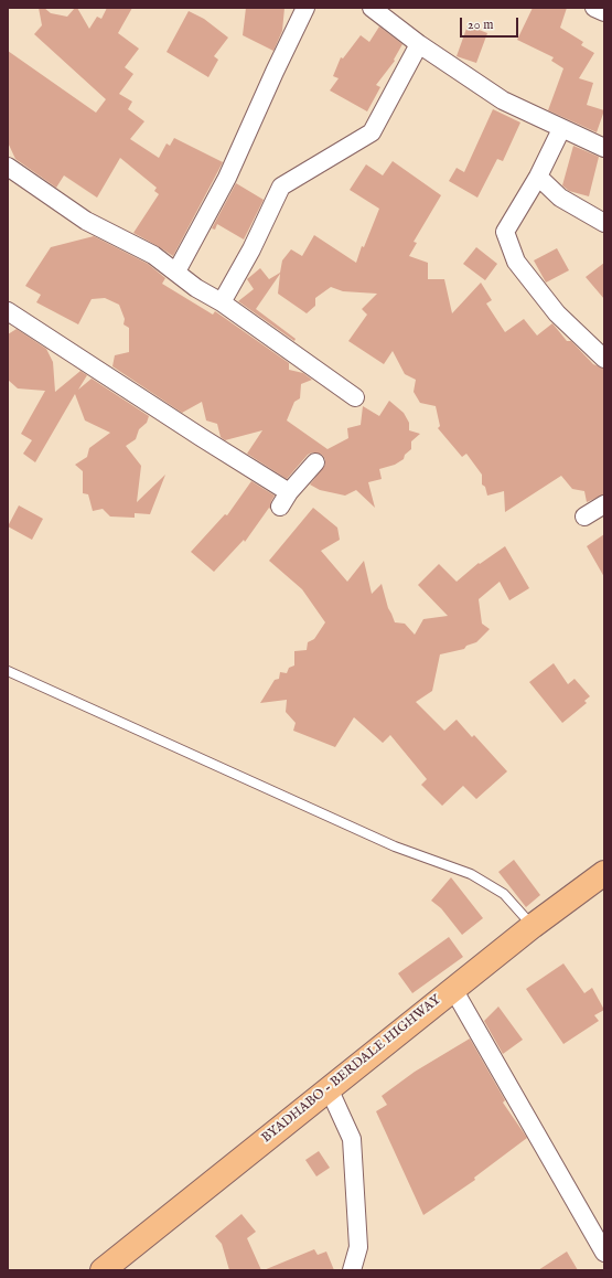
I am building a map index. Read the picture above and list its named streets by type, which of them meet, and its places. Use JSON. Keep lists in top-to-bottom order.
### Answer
{
  "streets": {
    "main road": ["BYADHABO - BERDALE HIGHWAY"]
  },
  "scale_bar": "20 m"
}
